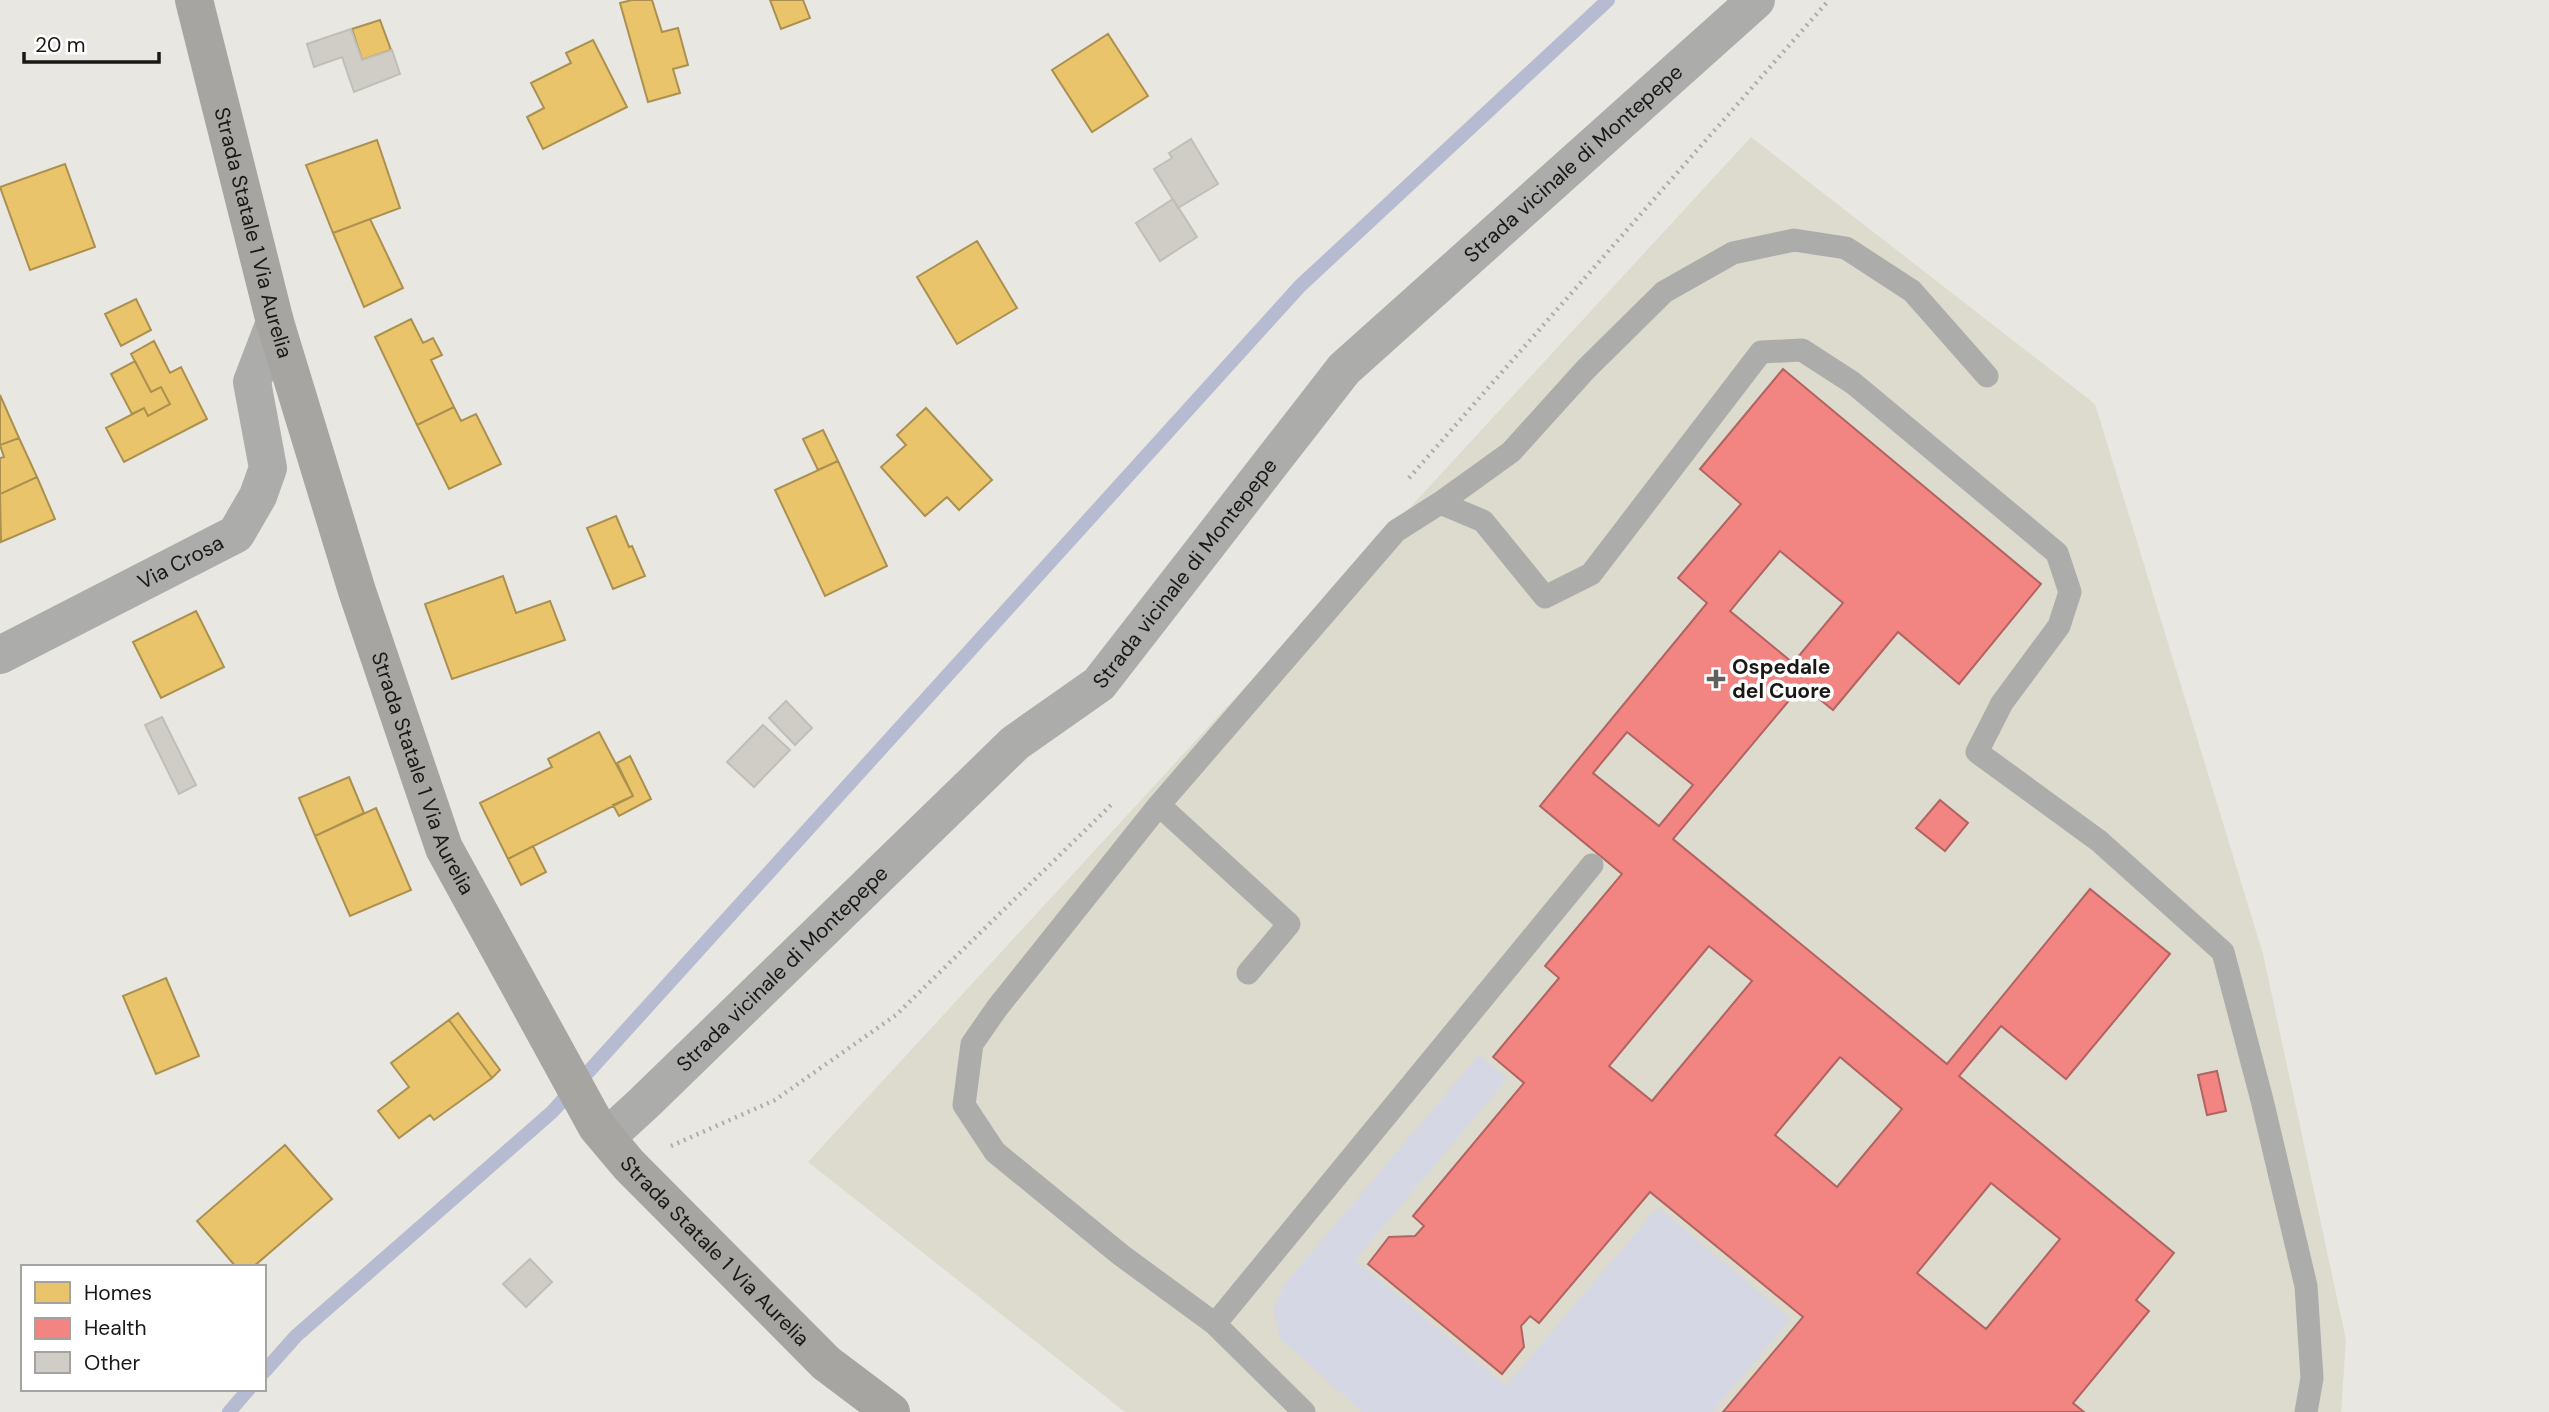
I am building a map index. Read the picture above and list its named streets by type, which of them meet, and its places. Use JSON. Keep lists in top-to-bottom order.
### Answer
{
  "streets": {
    "main road": ["Strada Statale 1 Via Aurelia"],
    "street": ["Strada vicinale di Montepepe", "Via Crosa"]
  },
  "crossings": [
    ["Strada vicinale di Montepepe", "Strada Statale 1 Via Aurelia"],
    ["Strada Statale 1 Via Aurelia", "Via Crosa"]
  ],
  "places": {
    "health": ["Ospedale del Cuore"]
  },
  "legend": ["Homes", "Health", "Other"],
  "scale_bar": "20 m"
}
